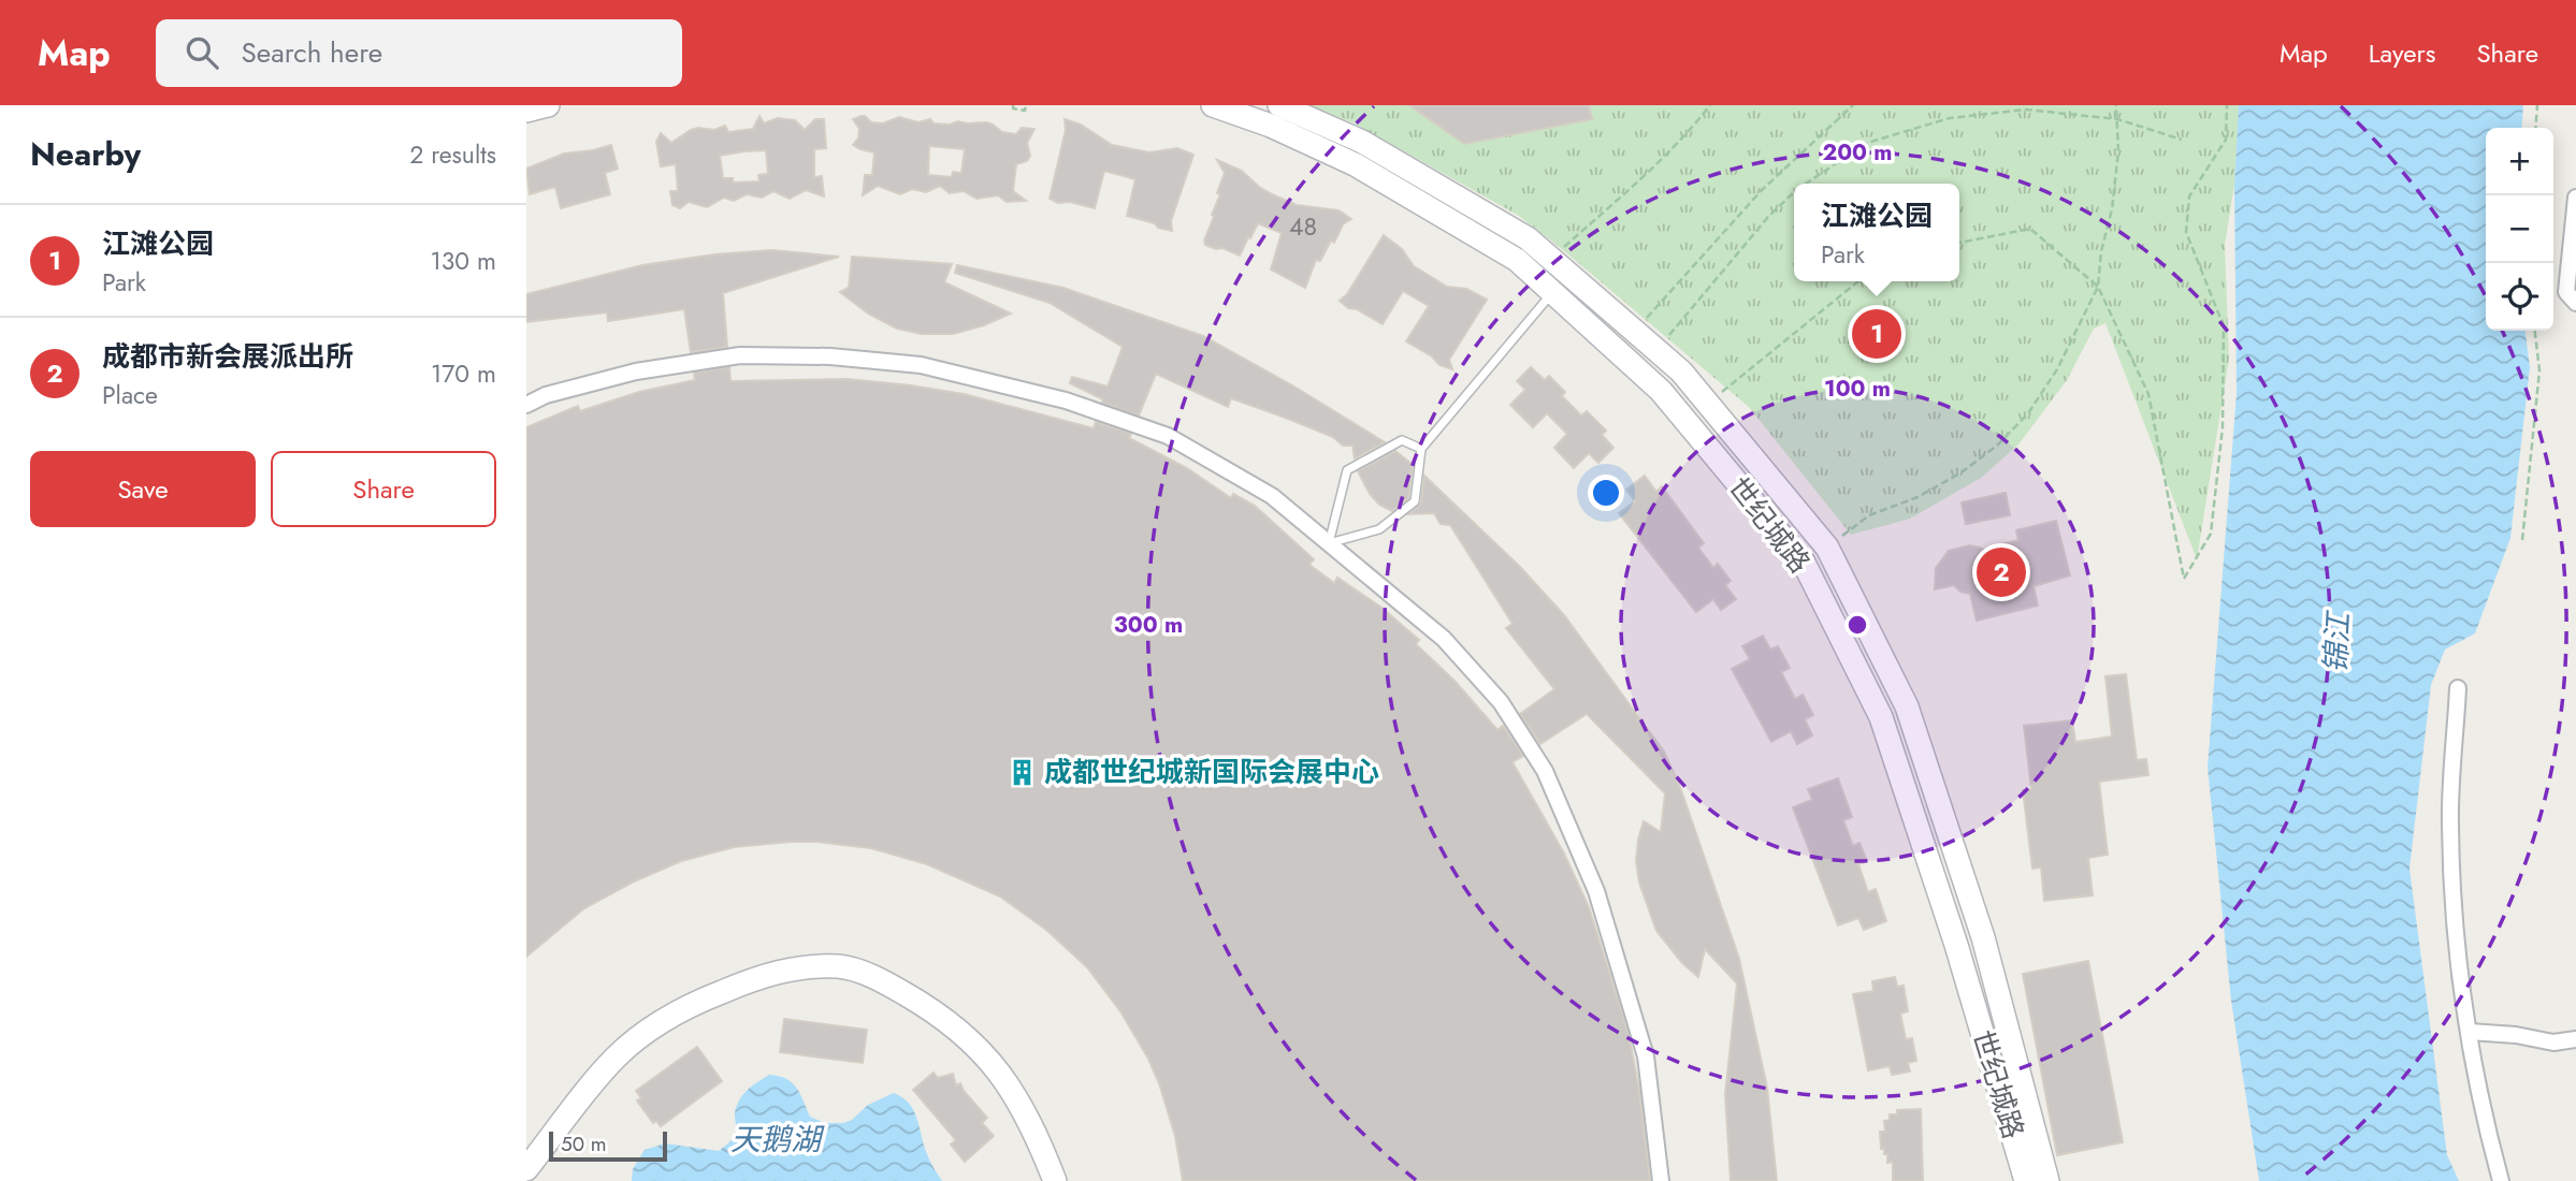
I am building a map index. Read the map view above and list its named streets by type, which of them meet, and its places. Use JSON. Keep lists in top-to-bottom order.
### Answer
{
  "streets": {
    "main road": ["世纪城路"]
  },
  "water": ["锦江", "天鹅湖"],
  "places": {
    "building": ["成都世纪城新国际会展中心"]
  },
  "house_numbers": ["48"],
  "scale_bar": "50 m",
  "page": {
    "header": "Map",
    "search": "Search here",
    "nav": ["Map", "Layers", "Share"],
    "heading": ["Nearby", "2 results"],
    "map_buttons": ["+", "−"],
    "popup": ["江滩公园", "Park"],
    "list": [
      {
        "mark": "1",
        "name": "江滩公园",
        "note": "Park",
        "value": "130 m"
      },
      {
        "mark": "2",
        "name": "成都市新会展派出所",
        "note": "Place",
        "value": "170 m"
      }
    ],
    "pins": ["1", "2"],
    "buttons": ["Save", "Share"],
    "scale": "50 m"
  },
  "rings": ["200 m", "100 m", "300 m"]
}
